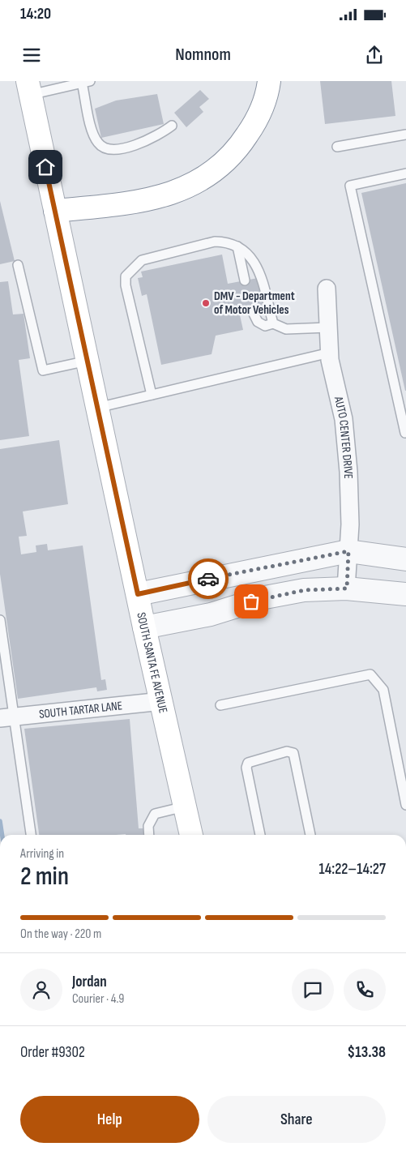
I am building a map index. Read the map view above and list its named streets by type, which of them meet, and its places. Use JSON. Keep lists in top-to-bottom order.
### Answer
{
  "streets": {
    "main road": ["SOUTH SANTA FE AVENUE"],
    "street": ["AUTO CENTER DRIVE", "SOUTH TARTAR LANE"]
  },
  "crossings": [
    ["SOUTH SANTA FE AVENUE", "SOUTH TARTAR LANE"]
  ],
  "places": ["DMV - Department of Motor Vehicles"],
  "page": {
    "status": "14:20",
    "header": "Nomnom",
    "heading": ["2 min", "Arriving in", "14:22–14:27"],
    "panel": [
      "Jordan",
      "Courier · 4.9",
      "Order #9302",
      "$13.38"
    ],
    "bar": "On the way · 220 m",
    "buttons": ["Help", "Share"]
  }
}
